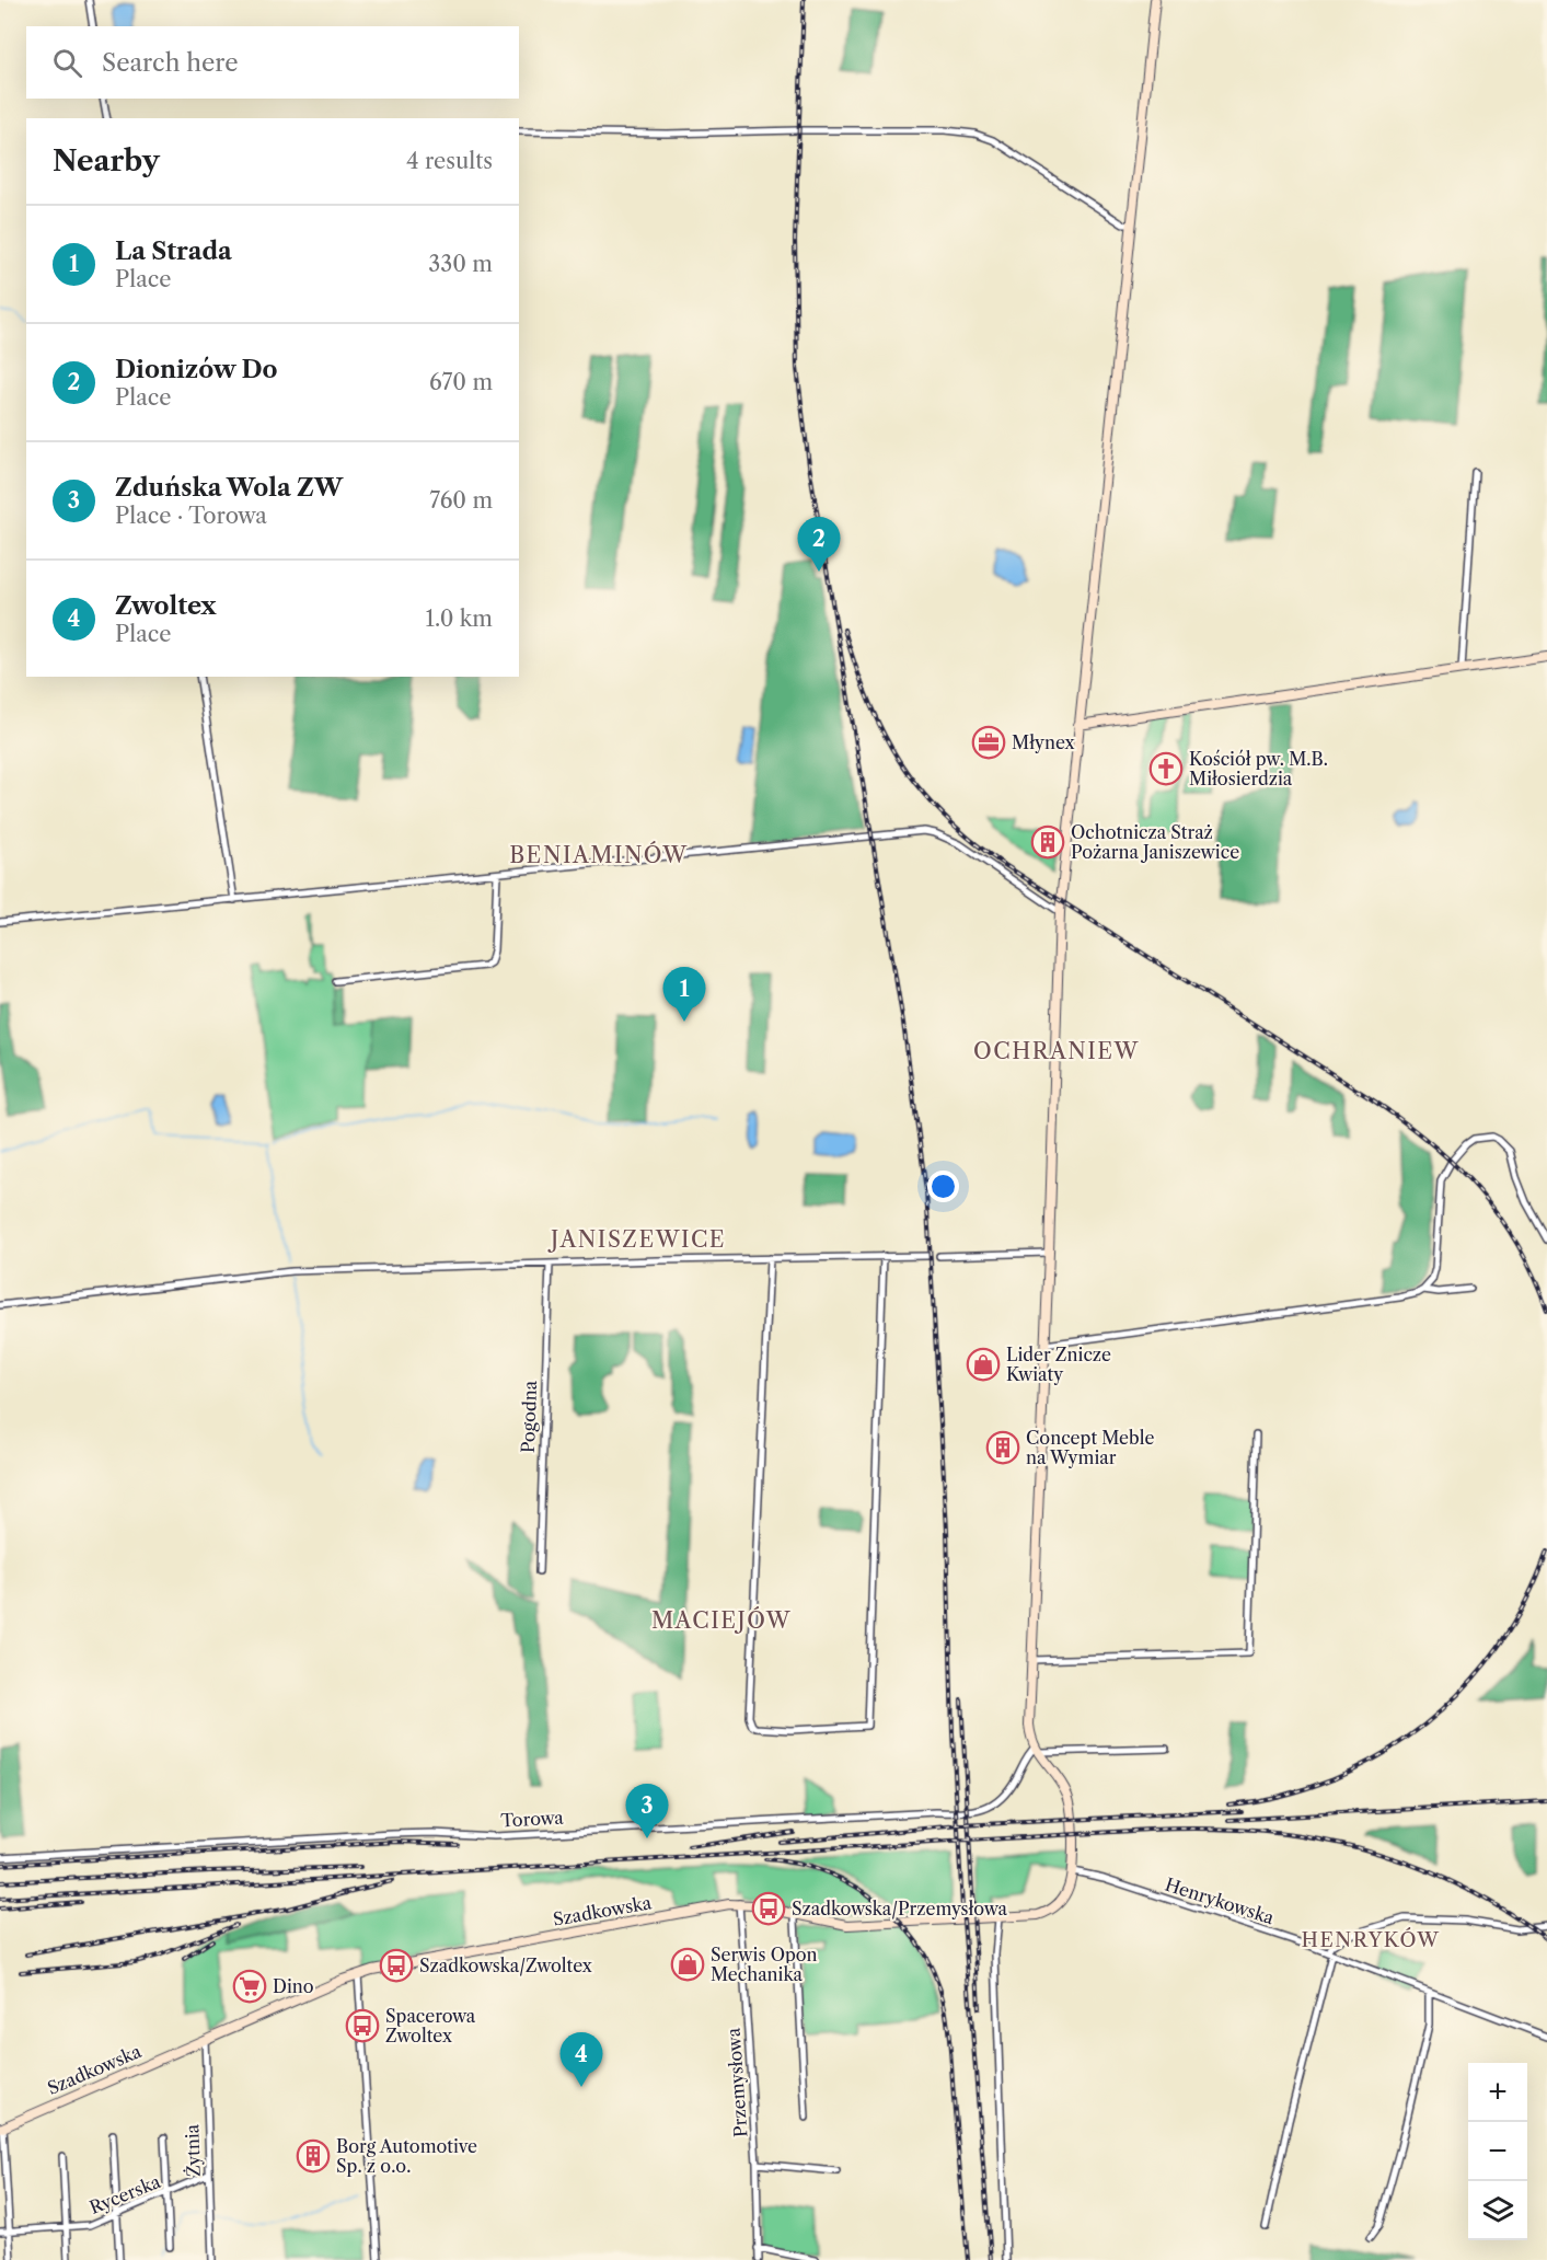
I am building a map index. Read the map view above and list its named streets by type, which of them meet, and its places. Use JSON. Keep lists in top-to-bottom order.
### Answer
{
  "streets": {
    "street": [
      "Pogodna",
      "Torowa",
      "Henrykowska",
      "Szadkowska",
      "Przemysłowa",
      "Żytnia",
      "Rycerska"
    ]
  },
  "crossings": [
    ["Torowa", "Szadkowska"],
    ["Henrykowska", "Szadkowska"],
    ["Szadkowska", "Przemysłowa"],
    ["Szadkowska", "Żytnia"],
    ["Żytnia", "Rycerska"]
  ],
  "districts": [
    "BENIAMINÓW",
    "OCHRANIEW",
    "JANISZEWICE",
    "MACIEJÓW",
    "HENRYKÓW"
  ],
  "places": {
    "office": ["Młynex"],
    "church": ["Kościół pw. M.B. Miłosierdzia"],
    "building": ["Ochotnicza Straż Pożarna Janiszewice", "Concept Meble na Wymiar", "Borg Automotive Sp. z o.o."],
    "shop": ["Lider Znicze Kwiaty", "Serwis Opon Mechanika"],
    "bus stop": ["Szadkowska/Przemysłowa", "Szadkowska/Zwoltex", "Spacerowa Zwoltex"],
    "supermarket": ["Dino"]
  },
  "page": {
    "search": "Search here",
    "heading": ["Nearby", "4 results"],
    "list": [
      {
        "mark": "1",
        "name": "La Strada",
        "note": "Place",
        "value": "330 m"
      },
      {
        "mark": "2",
        "name": "Dionizów Do",
        "note": "Place",
        "value": "670 m"
      },
      {
        "mark": "3",
        "name": "Zduńska Wola ZW",
        "note": "Place · Torowa",
        "value": "760 m"
      },
      {
        "mark": "4",
        "name": "Zwoltex",
        "note": "Place",
        "value": "1.0 km"
      }
    ],
    "pins": [
      "2",
      "1",
      "3",
      "4"
    ],
    "map_buttons": ["+", "−"]
  }
}
